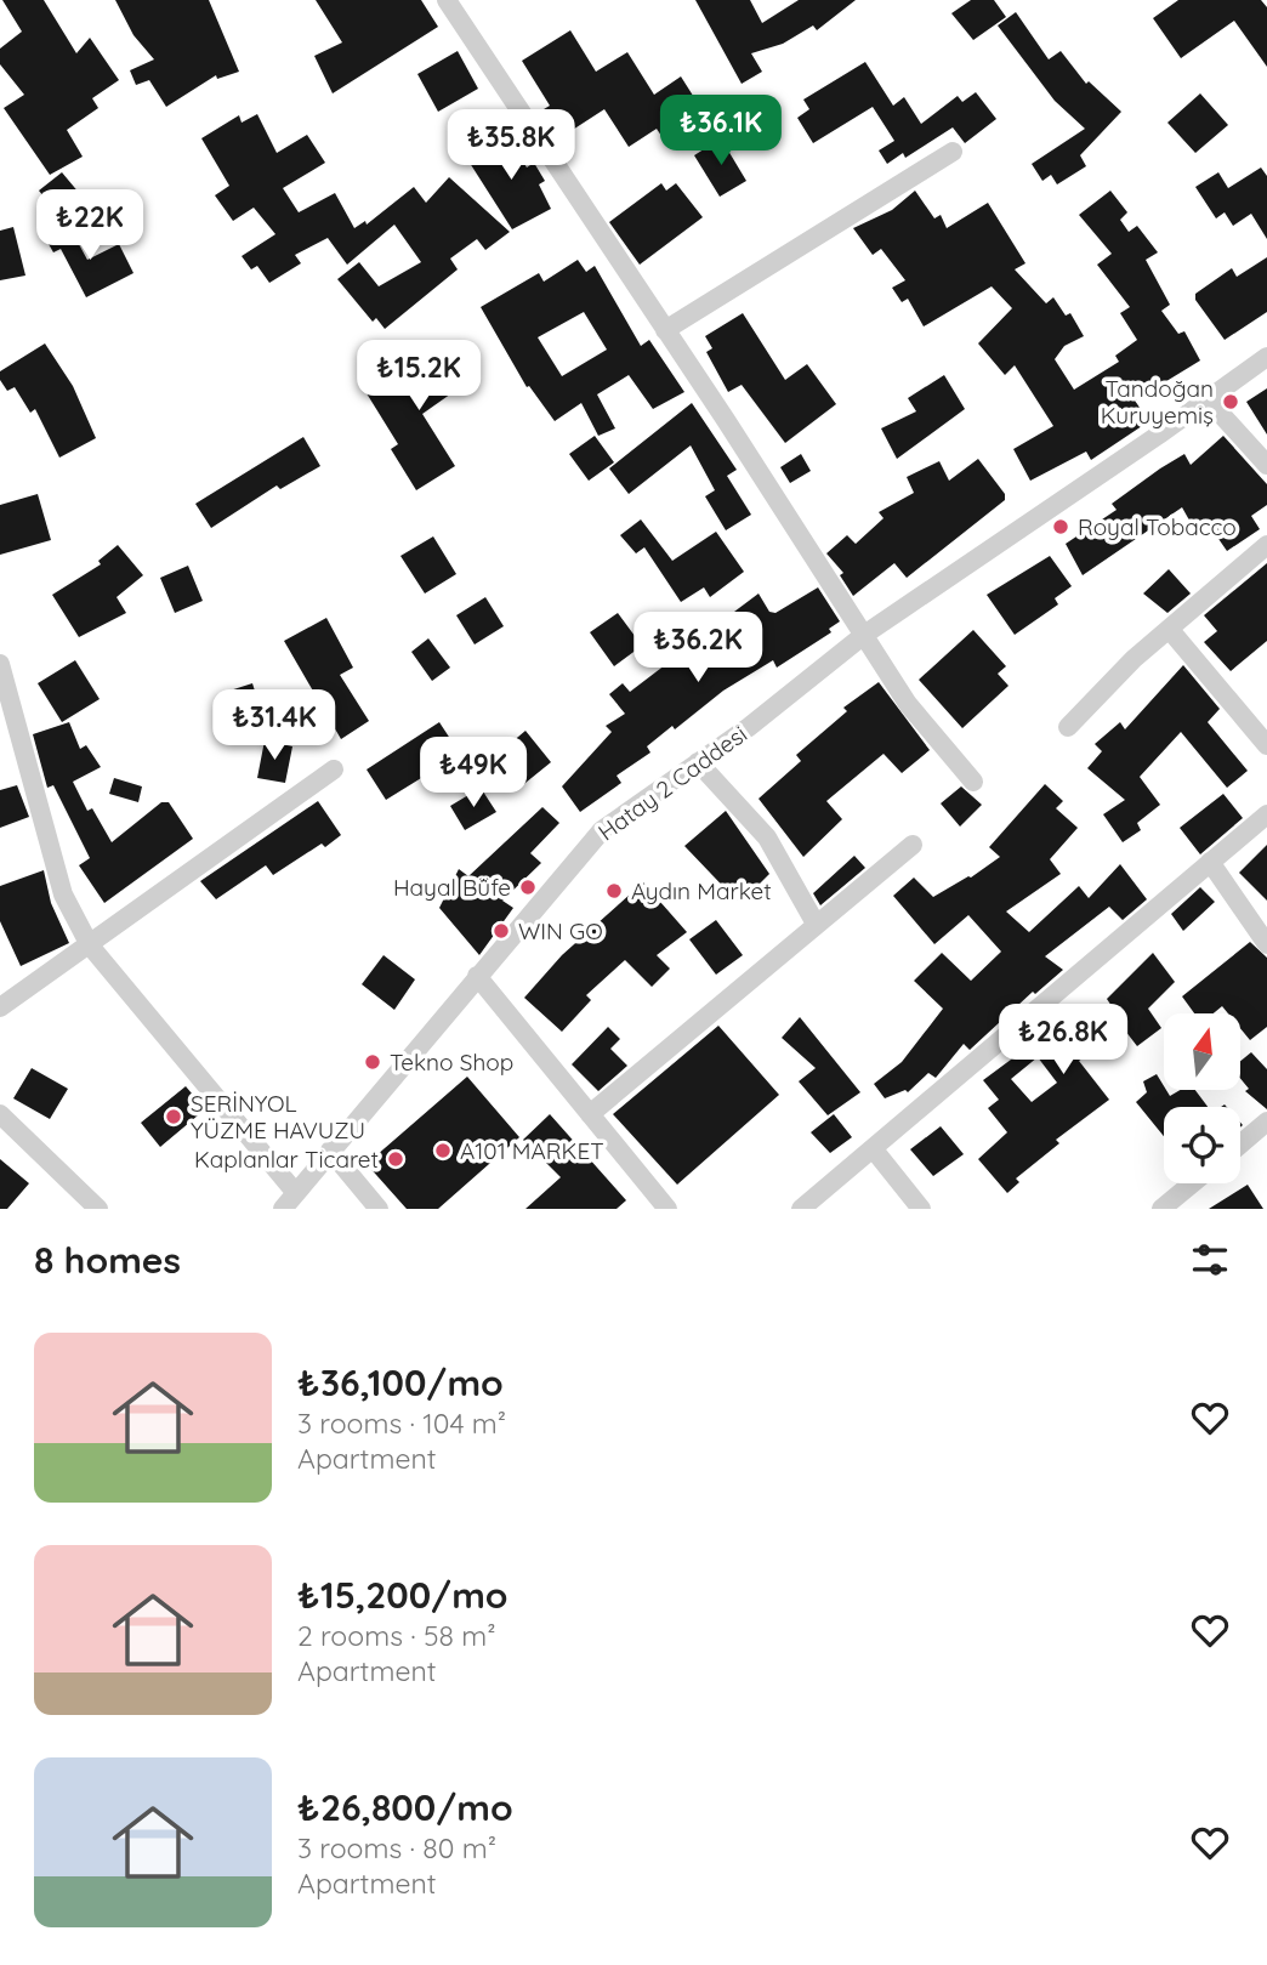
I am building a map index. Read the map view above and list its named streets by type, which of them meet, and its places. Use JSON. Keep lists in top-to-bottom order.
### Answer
{
  "streets": {
    "street": ["Hatay 2 Caddesi"]
  },
  "places": [
    "Tandoğan Kuruyemiş",
    "Royal Tobacco",
    "Hayal Büfe",
    "Aydın Market",
    "WIN GO",
    "Tekno Shop",
    "SERİNYOL YÜZME HAVUZU",
    "A101 MARKET",
    "Kaplanlar Ticaret"
  ],
  "north": "top",
  "page": {
    "price": [
      "₺36.1K",
      "₺35.8K",
      "₺22K",
      "₺15.2K",
      "₺36.2K",
      "₺31.4K",
      "₺49K",
      "₺26.8K"
    ],
    "heading": "8 homes",
    "list": [
      {
        "name": "₺36,100/mo",
        "note": "3 rooms · 104 m² · Apartment"
      },
      {
        "name": "₺15,200/mo",
        "note": "2 rooms · 58 m² · Apartment"
      },
      {
        "name": "₺26,800/mo",
        "note": "3 rooms · 80 m² · Apartment"
      }
    ]
  }
}
